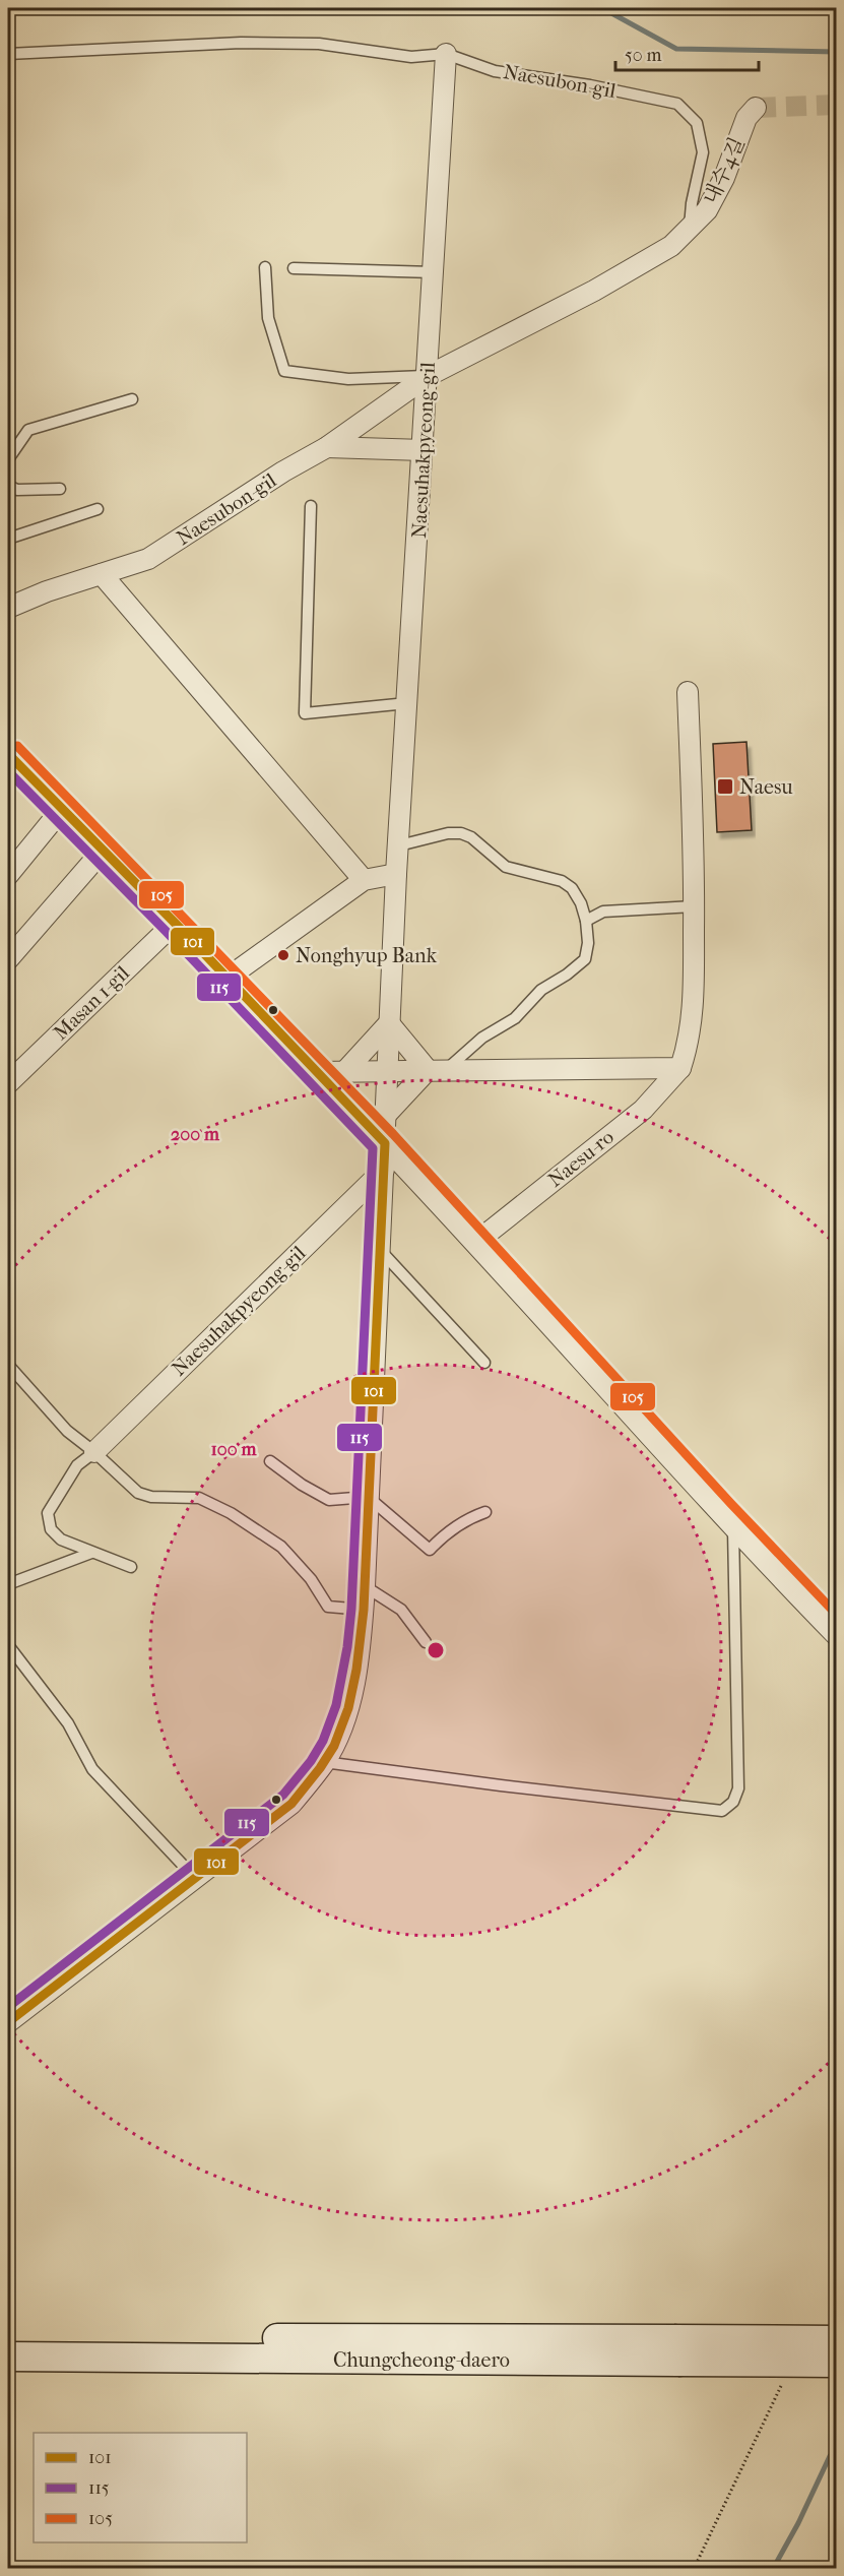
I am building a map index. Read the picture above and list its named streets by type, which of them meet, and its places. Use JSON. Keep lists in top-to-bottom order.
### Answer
{
  "streets": {
    "main road": ["Chungcheong-daero"],
    "street": [
      "Naesubon-gil",
      "내수4길",
      "Naesuhakpyeong-gil",
      "Masan 1-gil",
      "Naesu-ro"
    ]
  },
  "crossings": [
    ["Naesubon-gil", "내수4길"],
    ["Naesubon-gil", "Naesuhakpyeong-gil"]
  ],
  "places": {
    "transit": ["Naesu"],
    "other": ["Nonghyup Bank"]
  },
  "lines": ["transit line 105", "transit line 101", "transit line 115"],
  "legend": ["101", "115", "105"],
  "scale_bar": "50 m",
  "rings": ["200 m", "100 m"]
}
